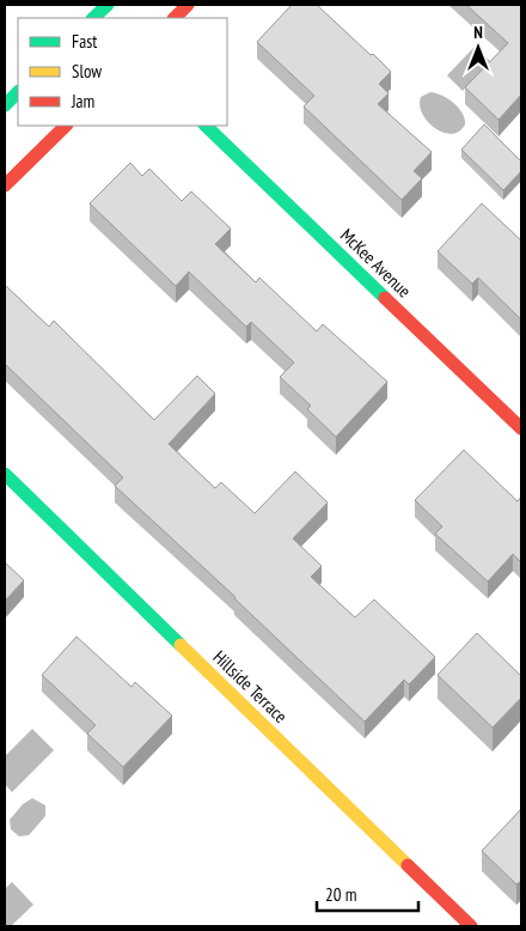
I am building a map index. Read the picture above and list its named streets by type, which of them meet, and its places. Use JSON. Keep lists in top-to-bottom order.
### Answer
{
  "streets": {
    "street": ["McKee Avenue", "Hillside Terrace"]
  },
  "legend": ["Fast", "Slow", "Jam"],
  "scale_bar": "20 m",
  "north": "top"
}
